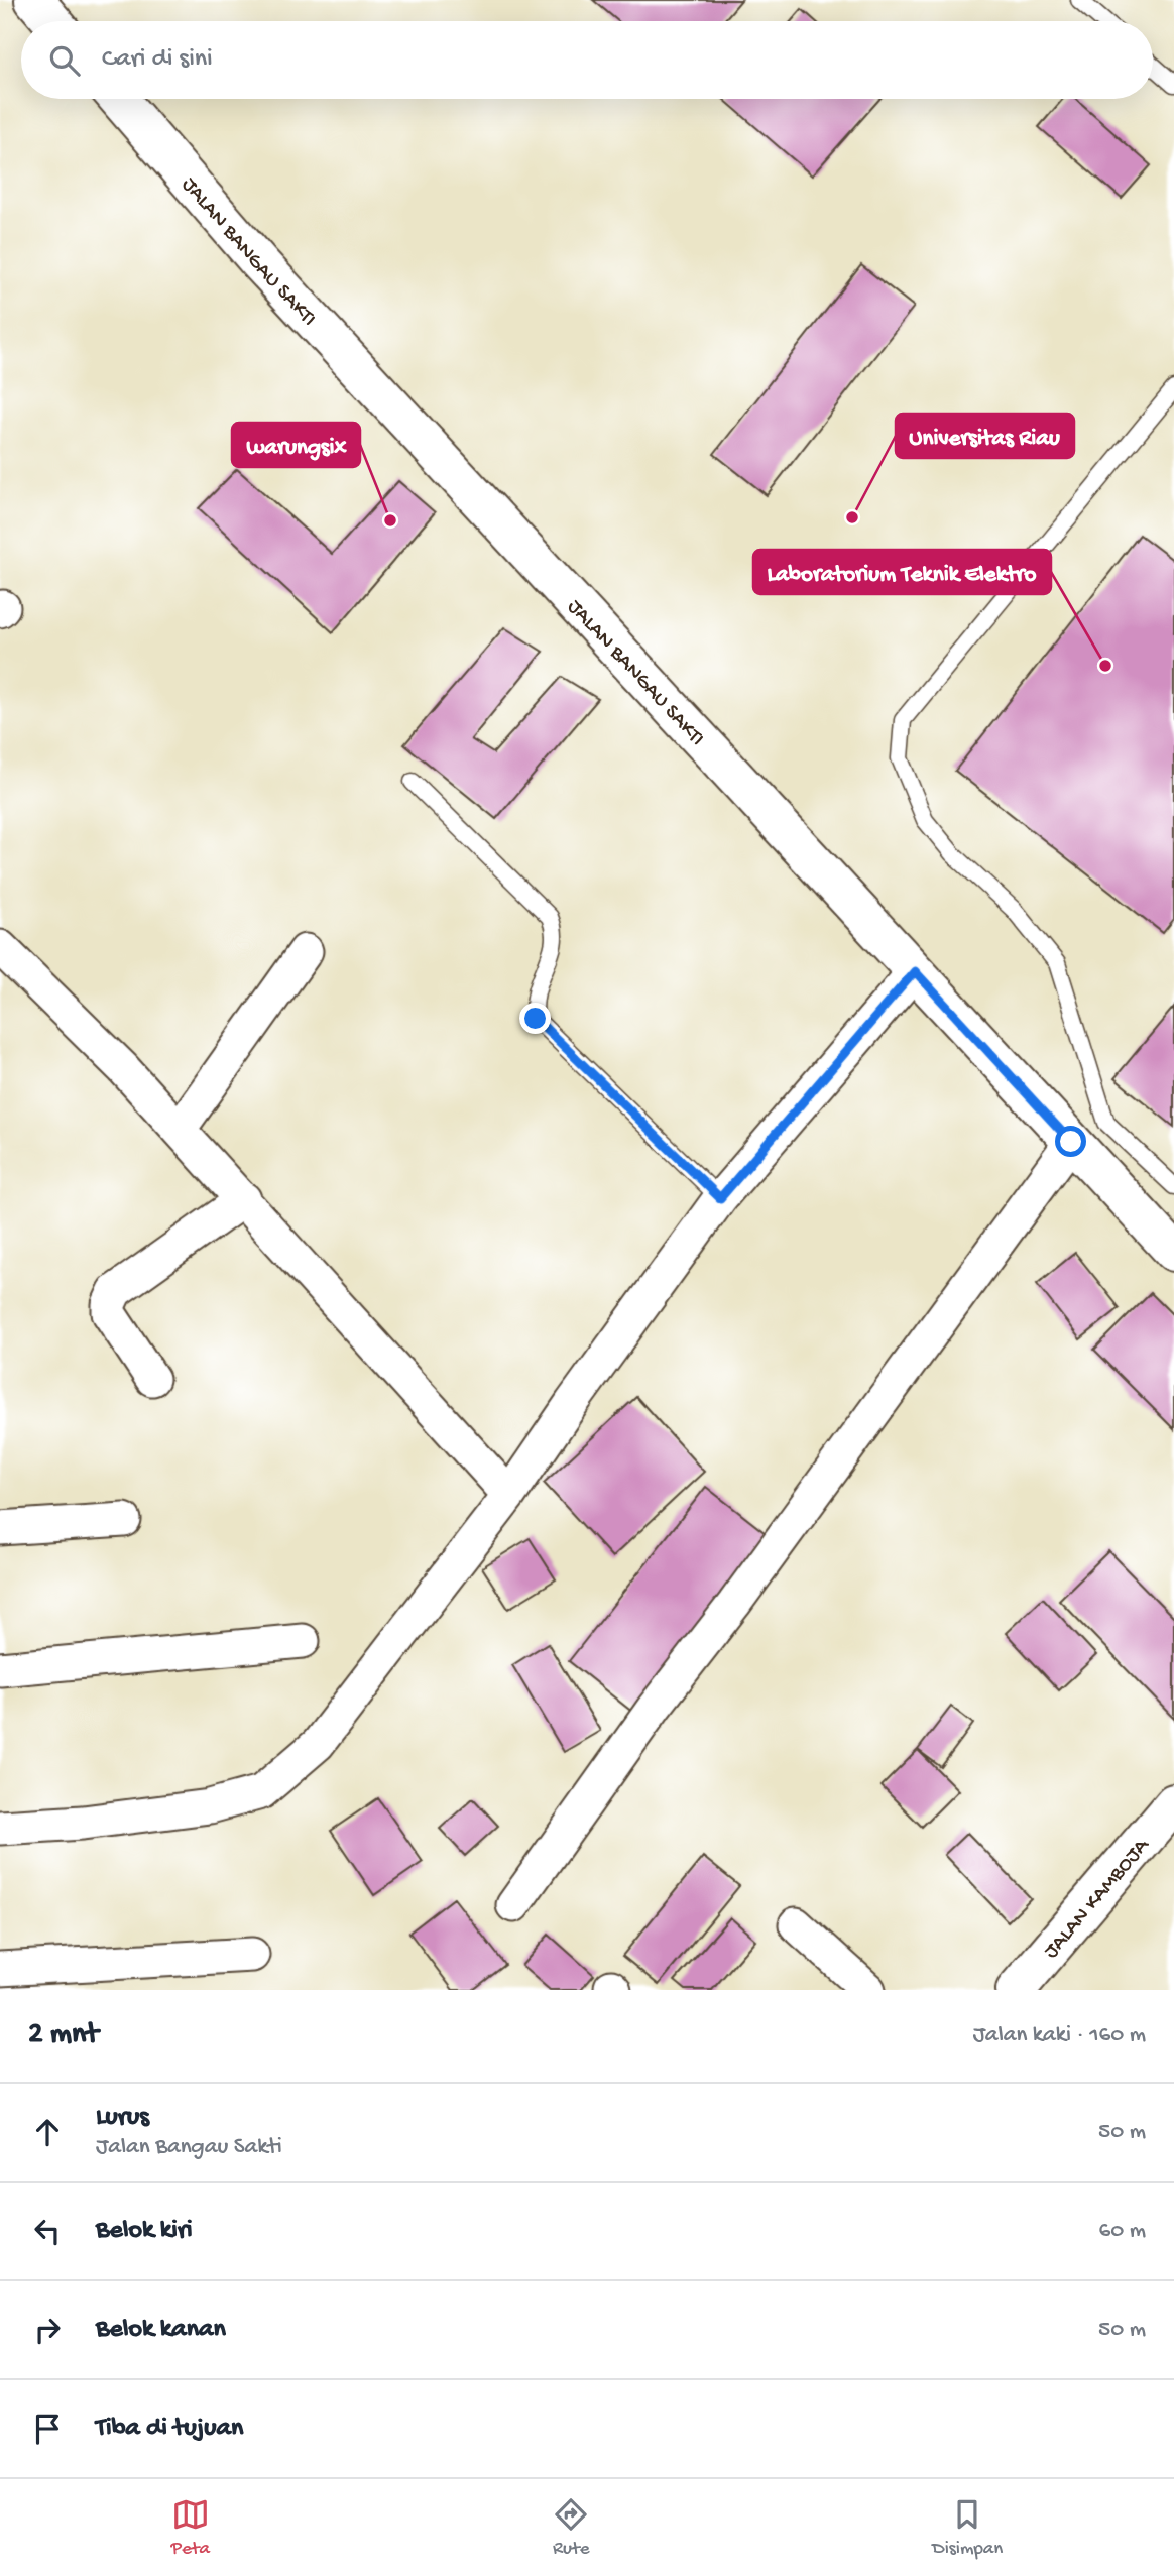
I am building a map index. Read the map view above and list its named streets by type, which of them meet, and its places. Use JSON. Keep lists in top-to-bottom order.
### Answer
{
  "streets": {
    "street": ["JALAN BANGAU SAKTI", "JALAN KAMBOJA"]
  },
  "places": ["Universitas Riau", "warungsix", "Laboratorium Teknik Elektro"],
  "page": {
    "search": "Cari di sini",
    "heading": ["2 mnt", "Jalan kaki · 160 m"],
    "list": [
      ["Lurus", "Jalan Bangau Sakti", "50 m"],
      ["Belok kiri", "60 m"],
      ["Belok kanan", "50 m"],
      "Tiba di tujuan"
    ],
    "nav": ["Peta", "Rute", "Disimpan"]
  }
}
